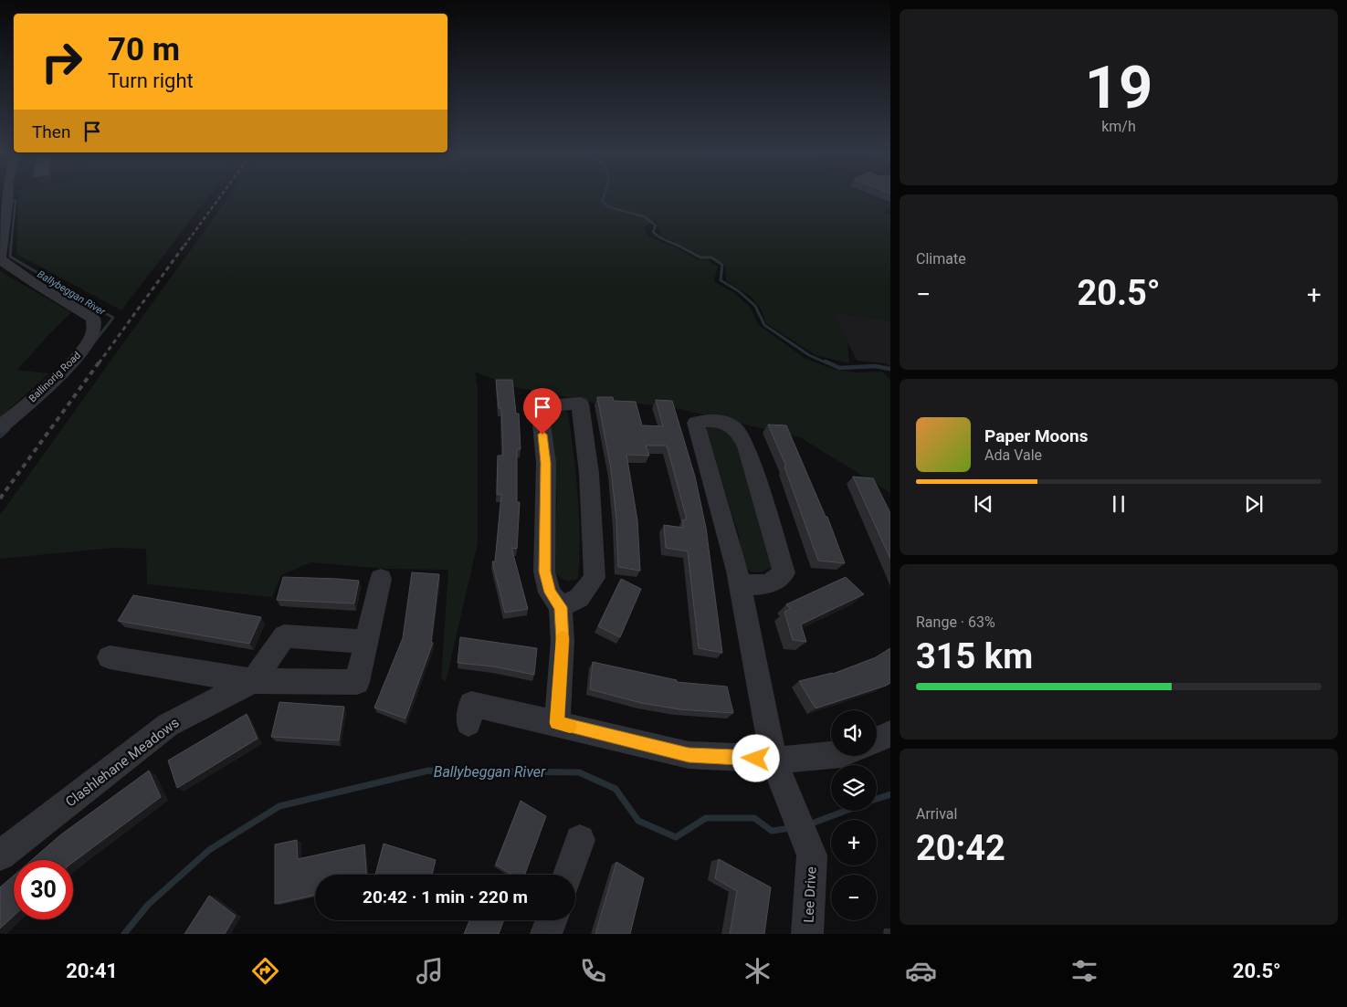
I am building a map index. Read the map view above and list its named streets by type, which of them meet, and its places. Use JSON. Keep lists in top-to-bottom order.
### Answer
{
  "streets": {
    "street": ["Ballinorig Road", "Clashlehane Meadows", "Lee Drive"]
  },
  "water": ["Ballybeggan River"],
  "page": {
    "tile": [
      ["19", "km/h"],
      "Climate",
      ["Range · 63%", "315 km"],
      ["Arrival", "20:42"]
    ],
    "turn": ["70 m", "Turn right"],
    "then": "Then",
    "heat": ["−", "20.5°", "+"],
    "song": ["Paper Moons", "Ada Vale"],
    "map_buttons": ["+", "−"],
    "limit": "30",
    "trip": "20:42 · 1 min · 220 m",
    "tabs": ["20:41", "20.5°"]
  }
}
